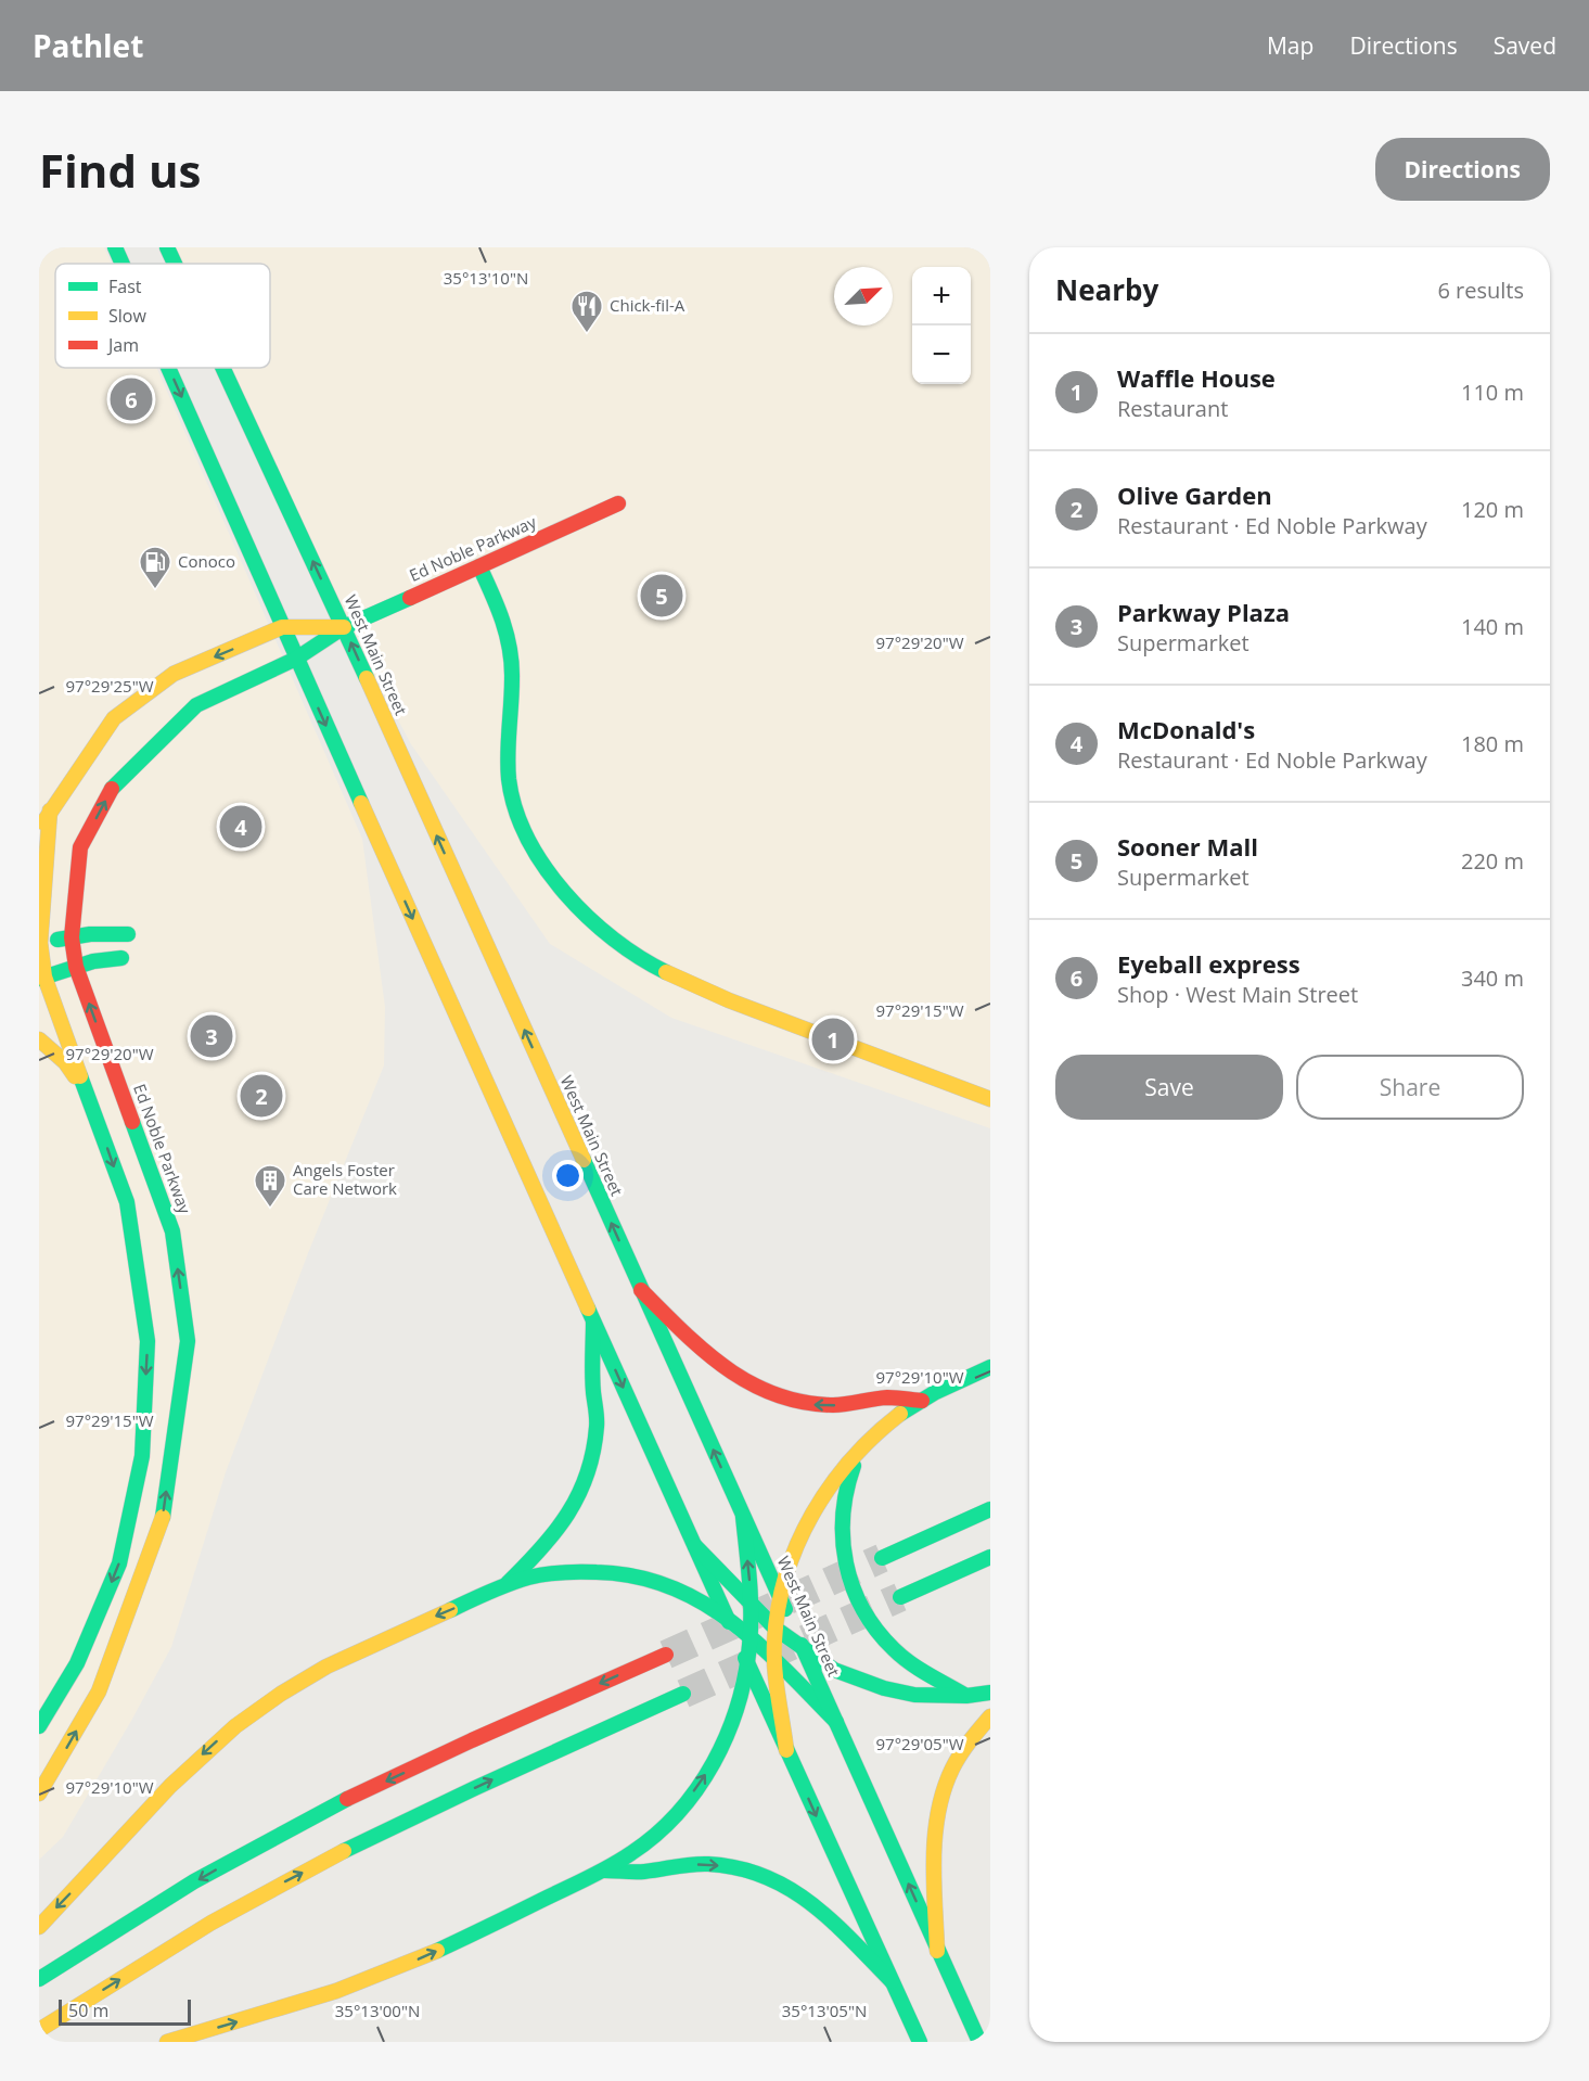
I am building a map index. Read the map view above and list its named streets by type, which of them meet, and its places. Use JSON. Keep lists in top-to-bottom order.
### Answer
{
  "streets": {
    "main road": ["Ed Noble Parkway", "West Main Street"]
  },
  "crossings": [
    ["Ed Noble Parkway", "West Main Street"]
  ],
  "places": {
    "restaurant": ["Chick-fil-A"],
    "fuel station": ["Conoco"],
    "building": ["Angels Foster Care Network"]
  },
  "legend": ["Fast", "Slow", "Jam"],
  "scale_bar": "50 m",
  "north": "top right",
  "page": {
    "header": "Pathlet",
    "nav": ["Map", "Directions", "Saved"],
    "buttons": [
      "Directions",
      ["Save", "Share"]
    ],
    "title": "Find us",
    "heading": ["Nearby", "6 results"],
    "map_buttons": ["+", "−"],
    "list": [
      {
        "mark": "1",
        "name": "Waffle House",
        "note": "Restaurant",
        "value": "110 m"
      },
      {
        "mark": "2",
        "name": "Olive Garden",
        "note": "Restaurant · Ed Noble Parkway",
        "value": "120 m"
      },
      {
        "mark": "3",
        "name": "Parkway Plaza",
        "note": "Supermarket",
        "value": "140 m"
      },
      {
        "mark": "4",
        "name": "McDonald's",
        "note": "Restaurant · Ed Noble Parkway",
        "value": "180 m"
      },
      {
        "mark": "5",
        "name": "Sooner Mall",
        "note": "Supermarket",
        "value": "220 m"
      },
      {
        "mark": "6",
        "name": "Eyeball express",
        "note": "Shop · West Main Street",
        "value": "340 m"
      }
    ],
    "pins": [
      "6",
      "5",
      "4",
      "3",
      "1",
      "2"
    ],
    "scale": "50 m"
  },
  "coordinates": [
    "35°13'10\"N",
    "97°29'20\"W",
    "97°29'25\"W",
    "97°29'15\"W",
    "97°29'10\"W",
    "97°29'05\"W",
    "35°13'00\"N",
    "35°13'05\"N"
  ]
}
